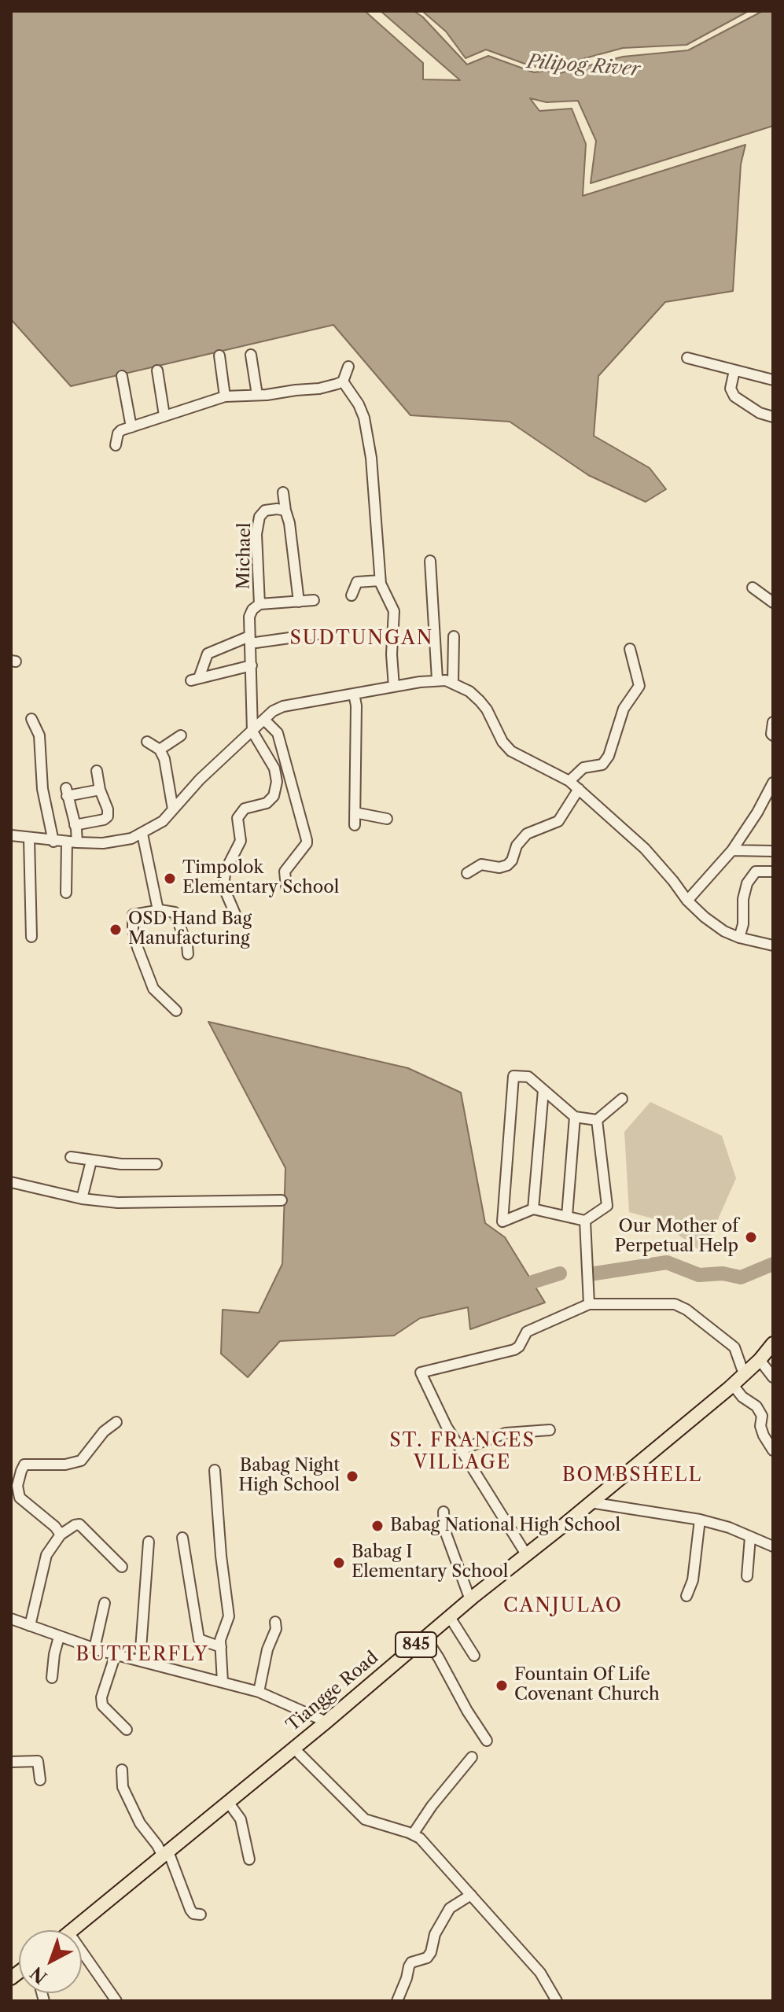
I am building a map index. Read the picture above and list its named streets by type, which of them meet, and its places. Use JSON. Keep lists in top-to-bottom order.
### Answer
{
  "streets": {
    "main road": ["845", "Tiangge Road"],
    "street": ["Michael"]
  },
  "districts": [
    "SUDTUNGAN",
    "ST. FRANCES VILLAGE",
    "BOMBSHELL",
    "CANJULAO",
    "BUTTERFLY"
  ],
  "water": ["Pilipog River"],
  "places": [
    "Timpolok Elementary School",
    "OSD Hand Bag Manufacturing",
    "Our Mother of Perpetual Help",
    "Babag Night High School",
    "Babag National High School",
    "Babag I Elementary School",
    "Fountain Of Life Covenant Church"
  ],
  "north": "bottom left"
}
